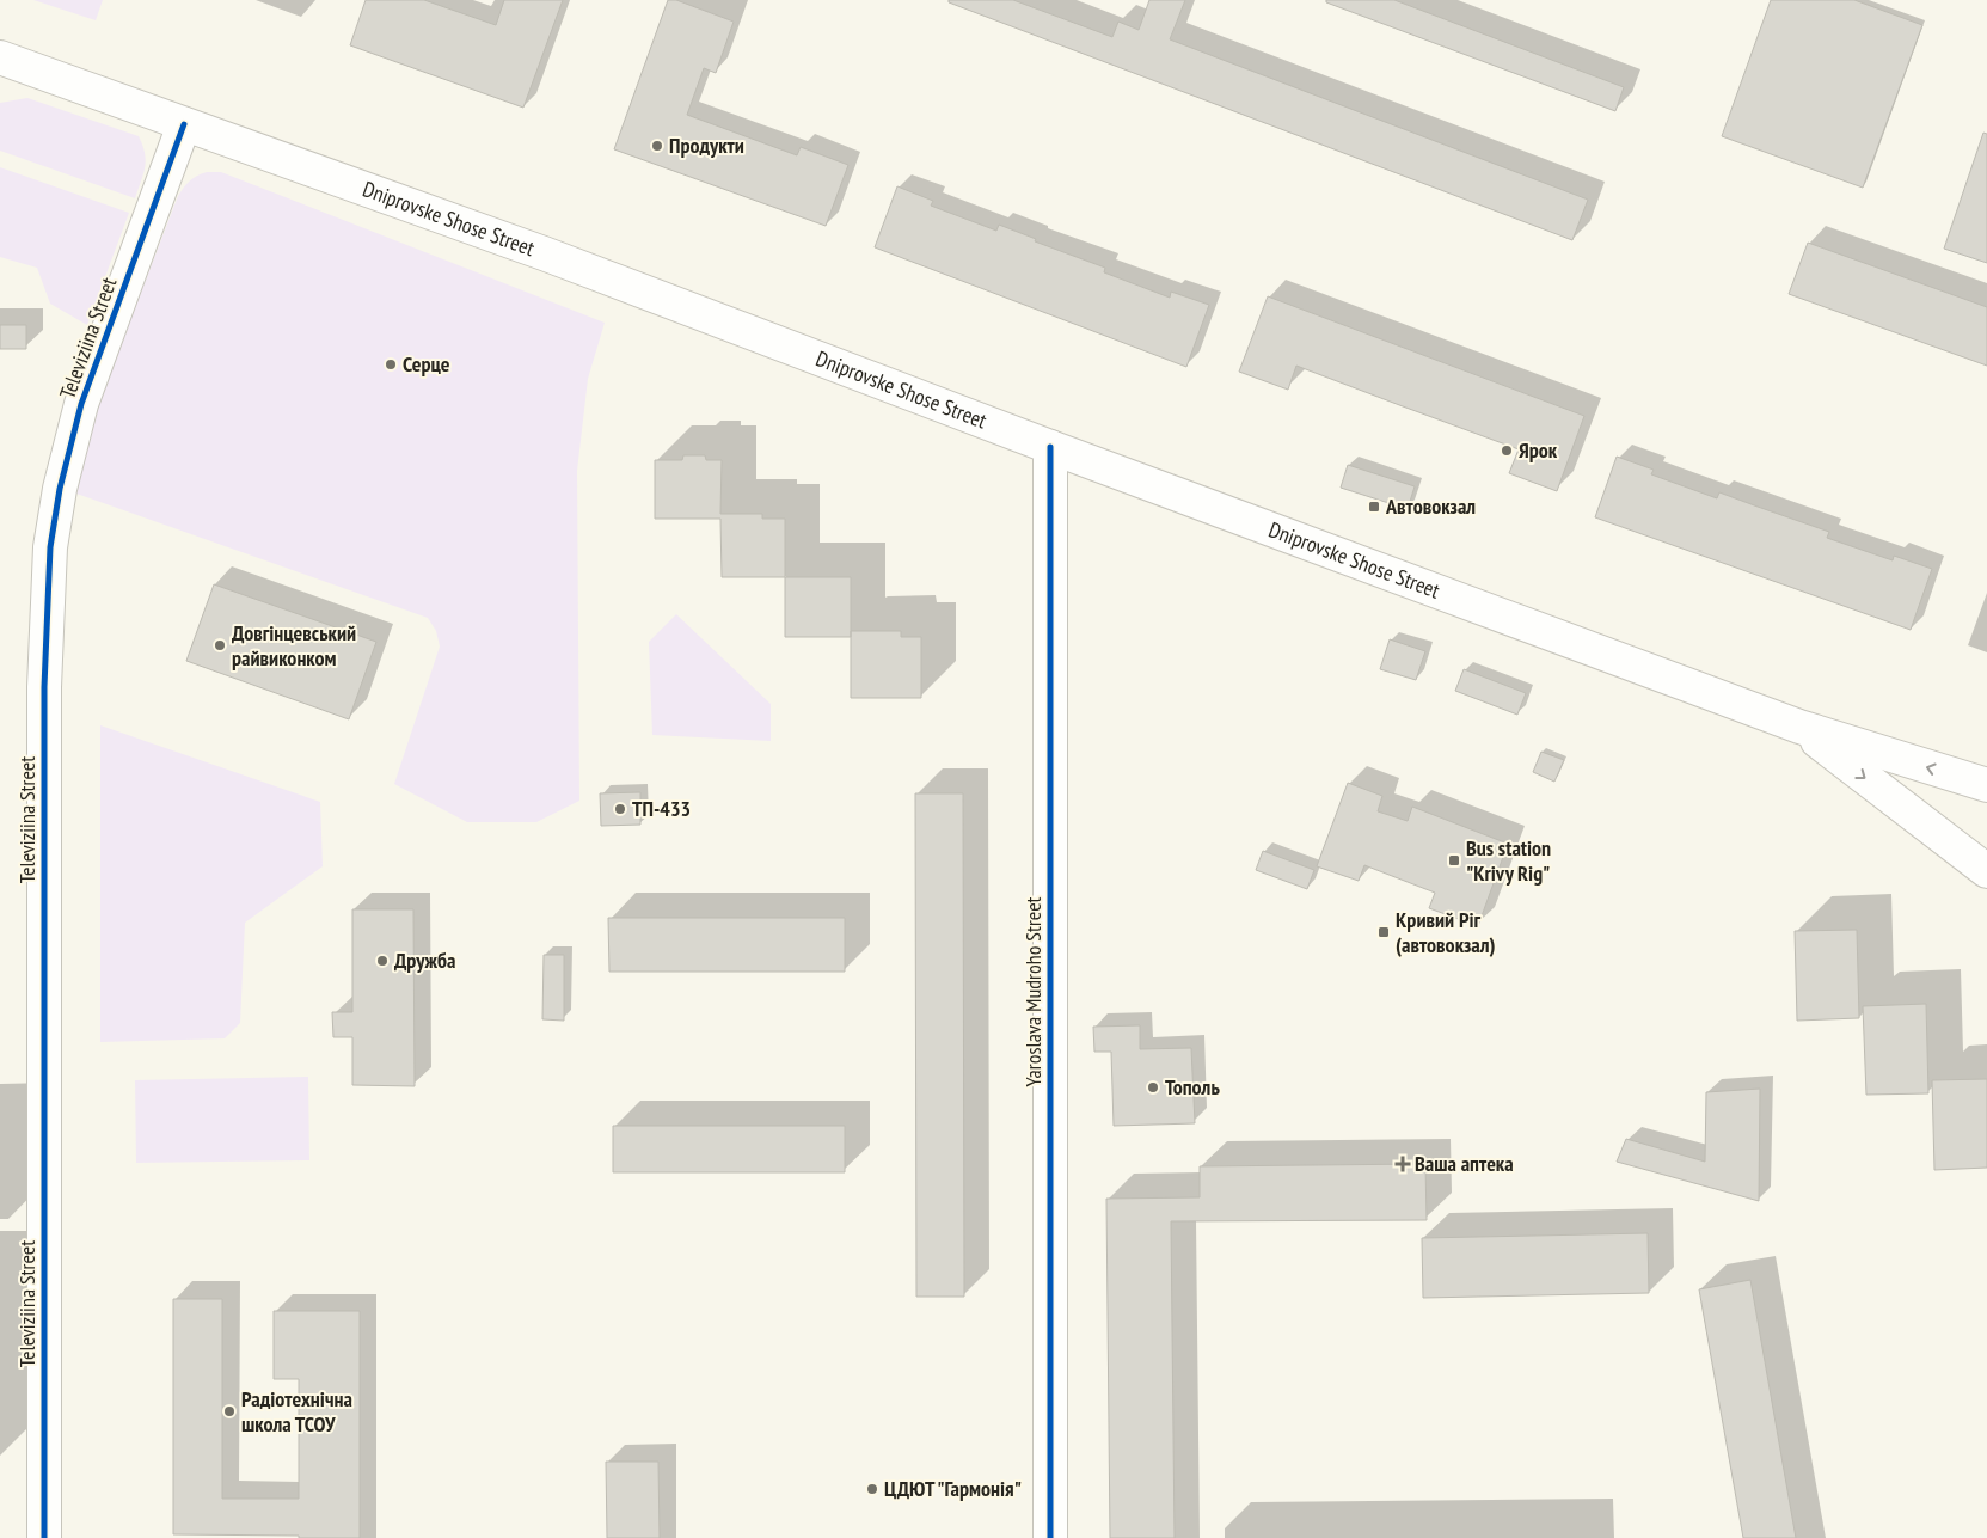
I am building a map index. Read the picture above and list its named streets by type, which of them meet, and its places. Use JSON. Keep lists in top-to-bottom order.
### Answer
{
  "streets": {
    "street": ["Dniprovske Shose Street", "Televiziina Street", "Yaroslava Mudroho Street"]
  },
  "crossings": [
    ["Dniprovske Shose Street", "Televiziina Street"],
    ["Dniprovske Shose Street", "Yaroslava Mudroho Street"]
  ],
  "places": {
    "other": [
      "Продукти",
      "Серце",
      "Ярок",
      "Довгінцевський райвиконком",
      "ТП-433",
      "Дружба",
      "Тополь",
      "Радіотехнічна школа ТСОУ",
      "ЦДЮТ \"Гармонія\""
    ],
    "transit": ["Автовокзал", "Bus station \"Krivy Rig\"", "Кривий Ріг (автовокзал)"],
    "health": ["Ваша аптека"]
  }
}
